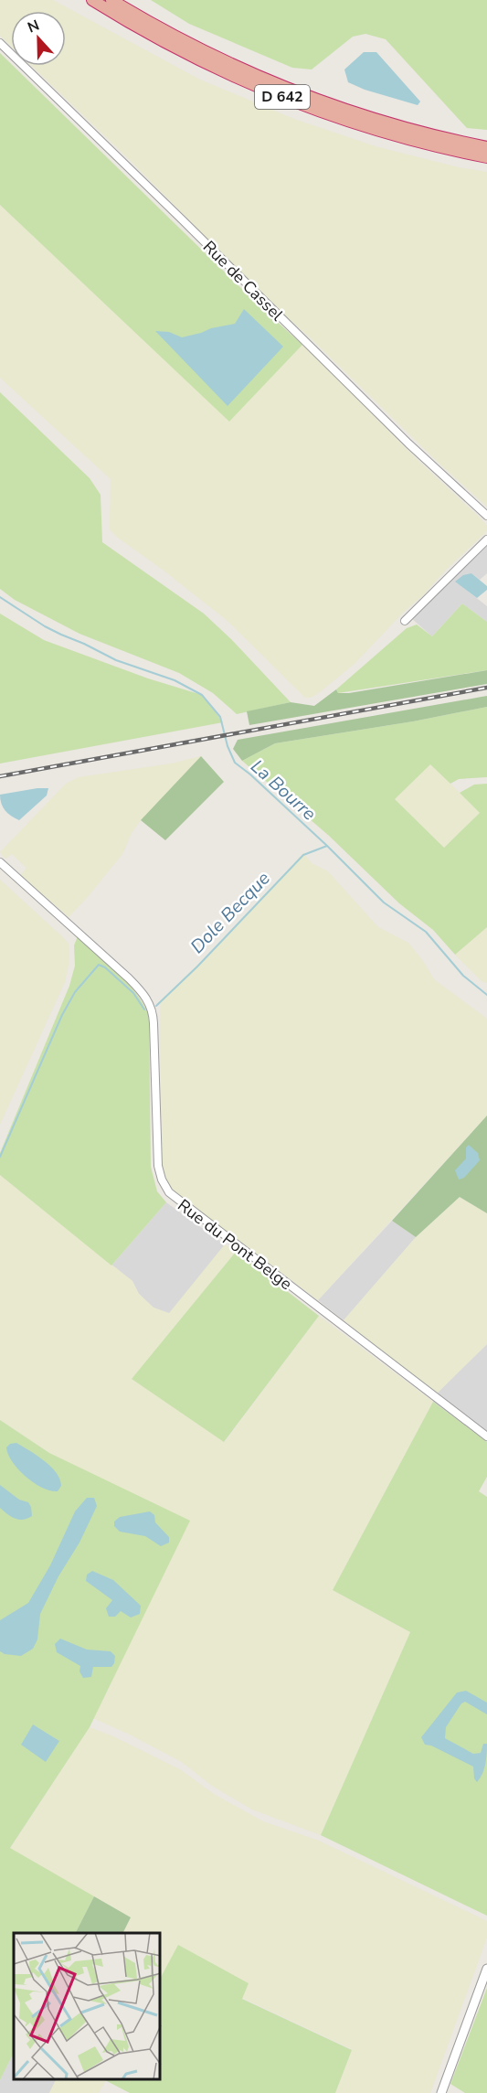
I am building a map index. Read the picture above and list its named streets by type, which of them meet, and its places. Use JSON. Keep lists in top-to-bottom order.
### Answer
{
  "streets": {
    "highway": ["D 642"],
    "street": ["Rue de Cassel", "Rue du Pont Belge"]
  },
  "water": ["La Bourre", "Dole Becque"],
  "north": "top"
}
